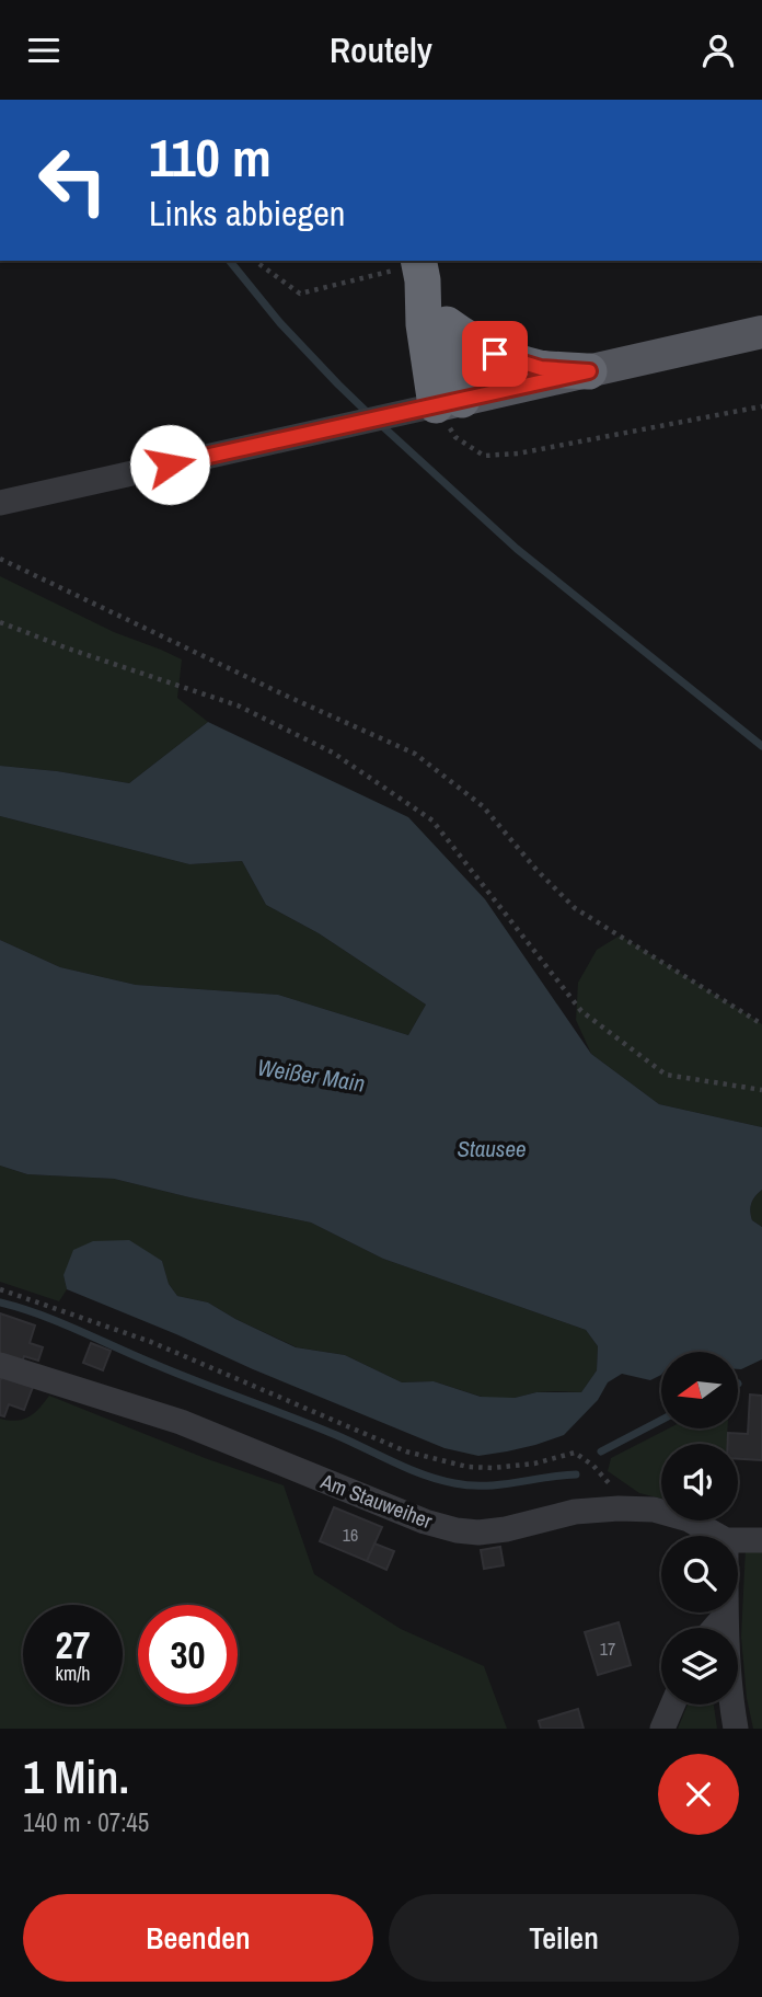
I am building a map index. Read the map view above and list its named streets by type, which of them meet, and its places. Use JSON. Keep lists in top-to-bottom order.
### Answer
{
  "streets": {
    "street": ["Am Stauweiher"]
  },
  "water": ["Weißer Main", "Stausee"],
  "house_numbers": ["16", "17"],
  "north": "left",
  "page": {
    "header": "Routely",
    "turn": ["110 m", "Links abbiegen"],
    "speed": "27 km/h",
    "limit": "30",
    "heading": ["1 Min.", "140 m · 07:45"],
    "buttons": ["Beenden", "Teilen"]
  }
}
